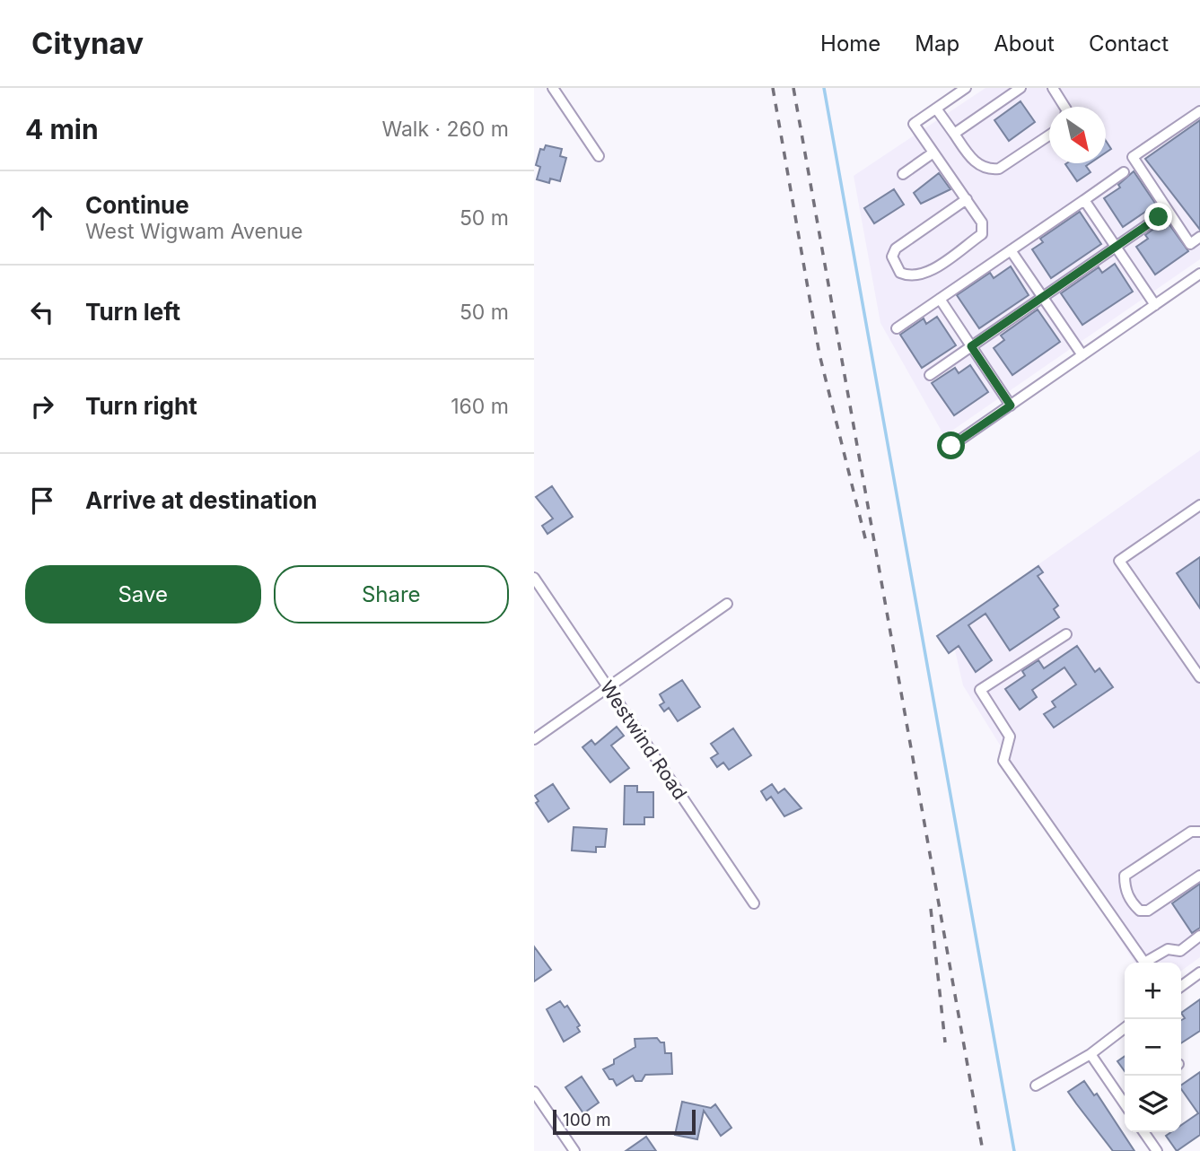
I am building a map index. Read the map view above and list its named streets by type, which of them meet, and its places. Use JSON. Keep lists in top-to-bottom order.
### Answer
{
  "streets": {
    "street": ["Westwind Road"]
  },
  "scale_bar": "100 m",
  "north": "bottom right",
  "page": {
    "header": "Citynav",
    "nav": [
      "Home",
      "Map",
      "About",
      "Contact"
    ],
    "heading": ["4 min", "Walk · 260 m"],
    "list": [
      ["Continue", "West Wigwam Avenue", "50 m"],
      ["Turn left", "50 m"],
      ["Turn right", "160 m"],
      "Arrive at destination"
    ],
    "buttons": ["Save", "Share"],
    "map_buttons": ["+", "−"],
    "scale": "100 m"
  }
}
